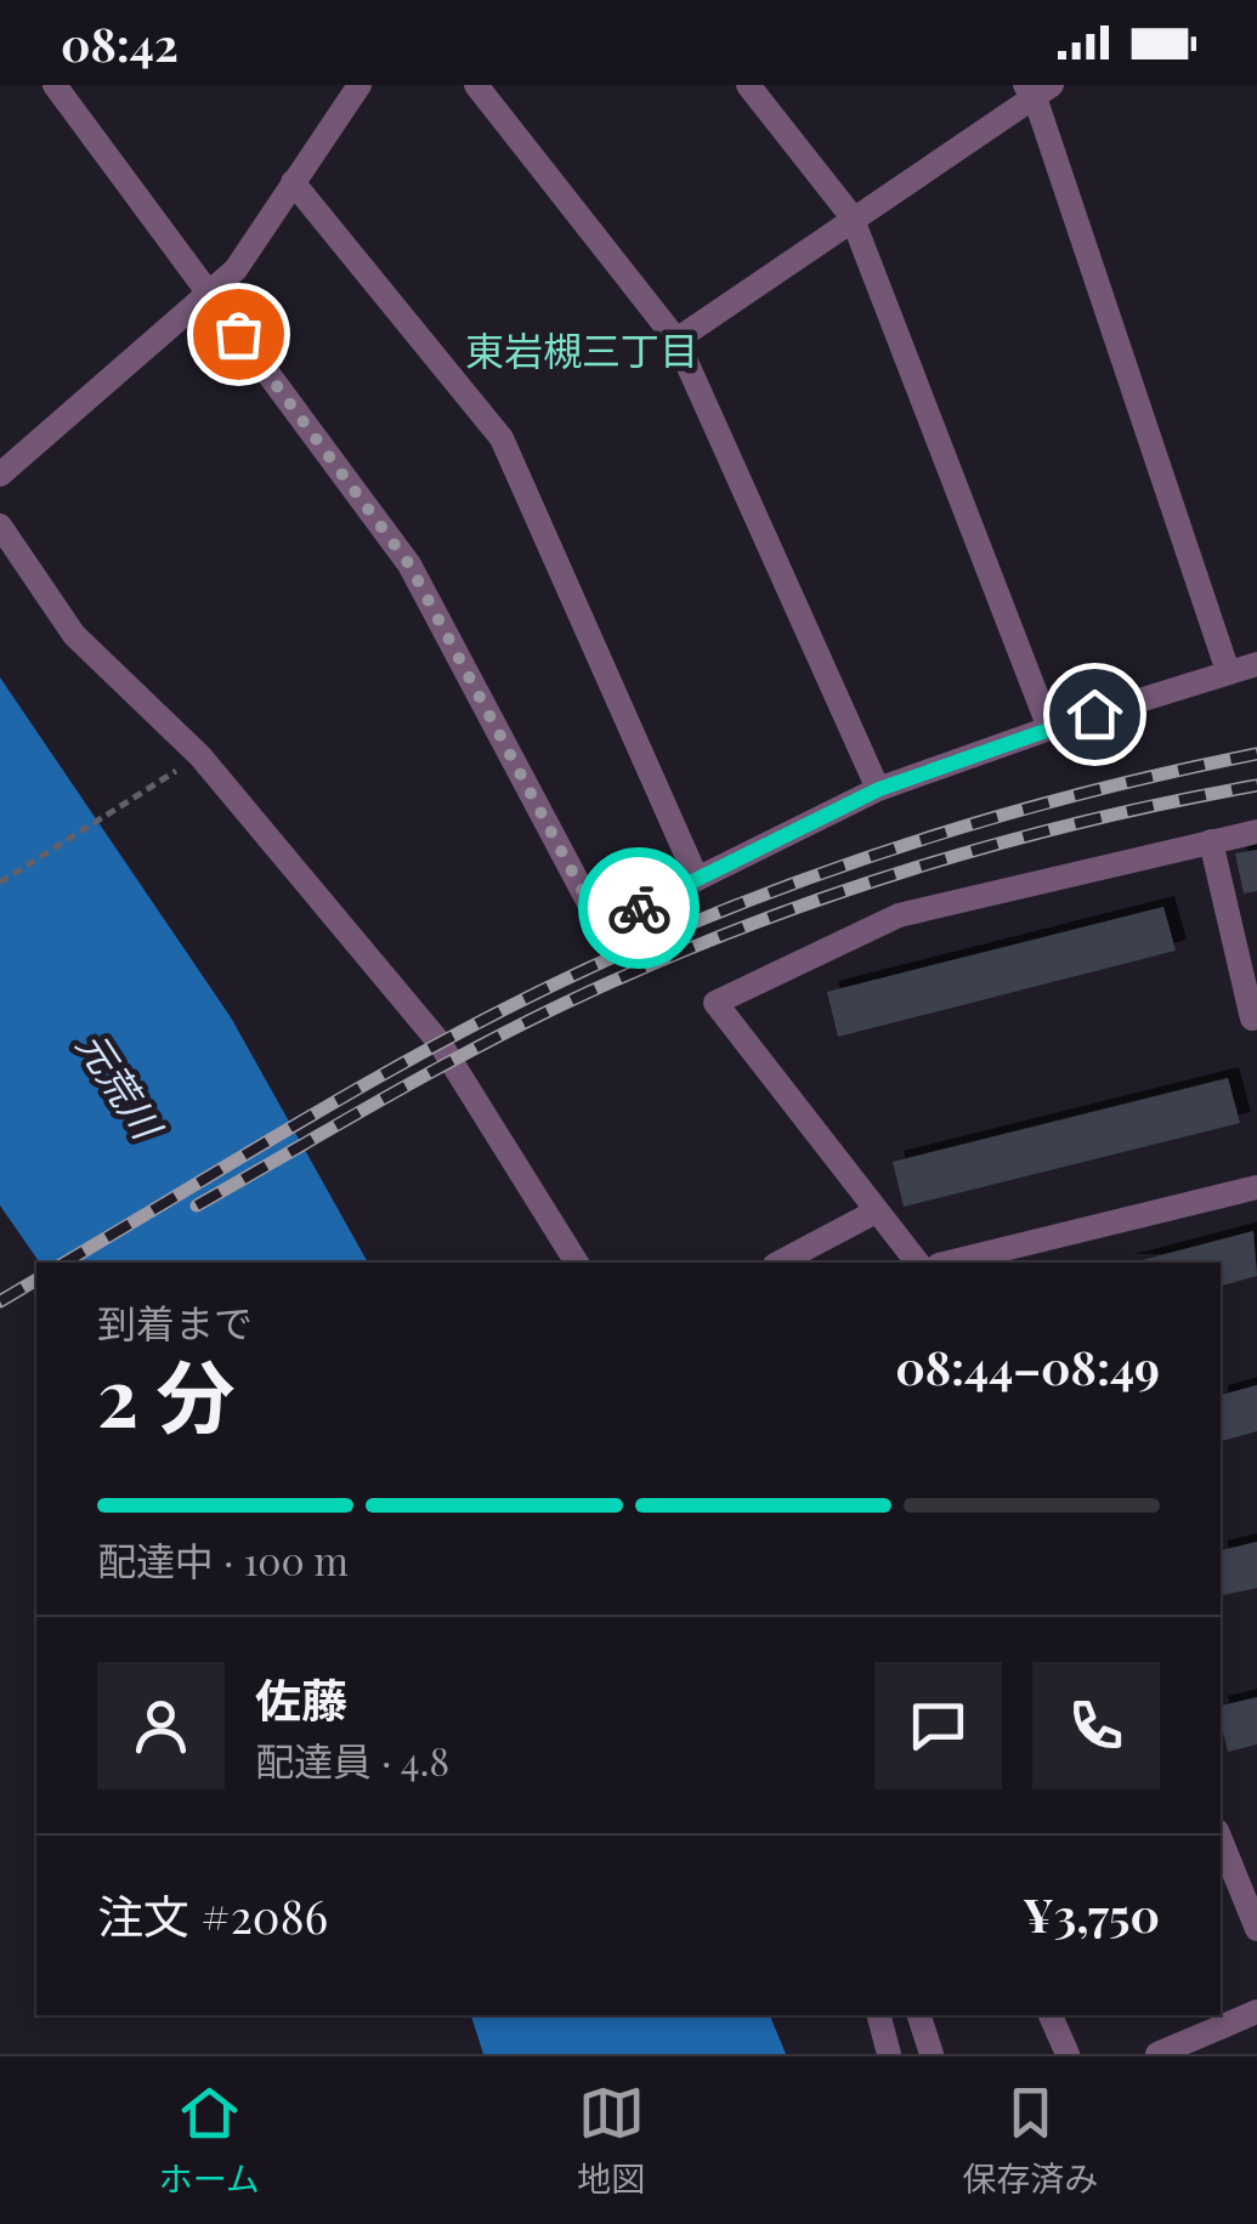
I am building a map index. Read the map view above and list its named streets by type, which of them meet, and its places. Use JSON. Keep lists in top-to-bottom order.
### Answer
{
  "districts": ["東岩槻三丁目"],
  "water": ["元荒川"],
  "page": {
    "status": "08:42",
    "heading": ["2 分", "到着まで", "08:44–08:49"],
    "panel": [
      "佐藤",
      "配達員 · 4.8",
      "注文 #2086",
      "¥3,750"
    ],
    "bar": "配達中 · 100 m",
    "tabs": ["ホーム", "地図", "保存済み"]
  }
}
